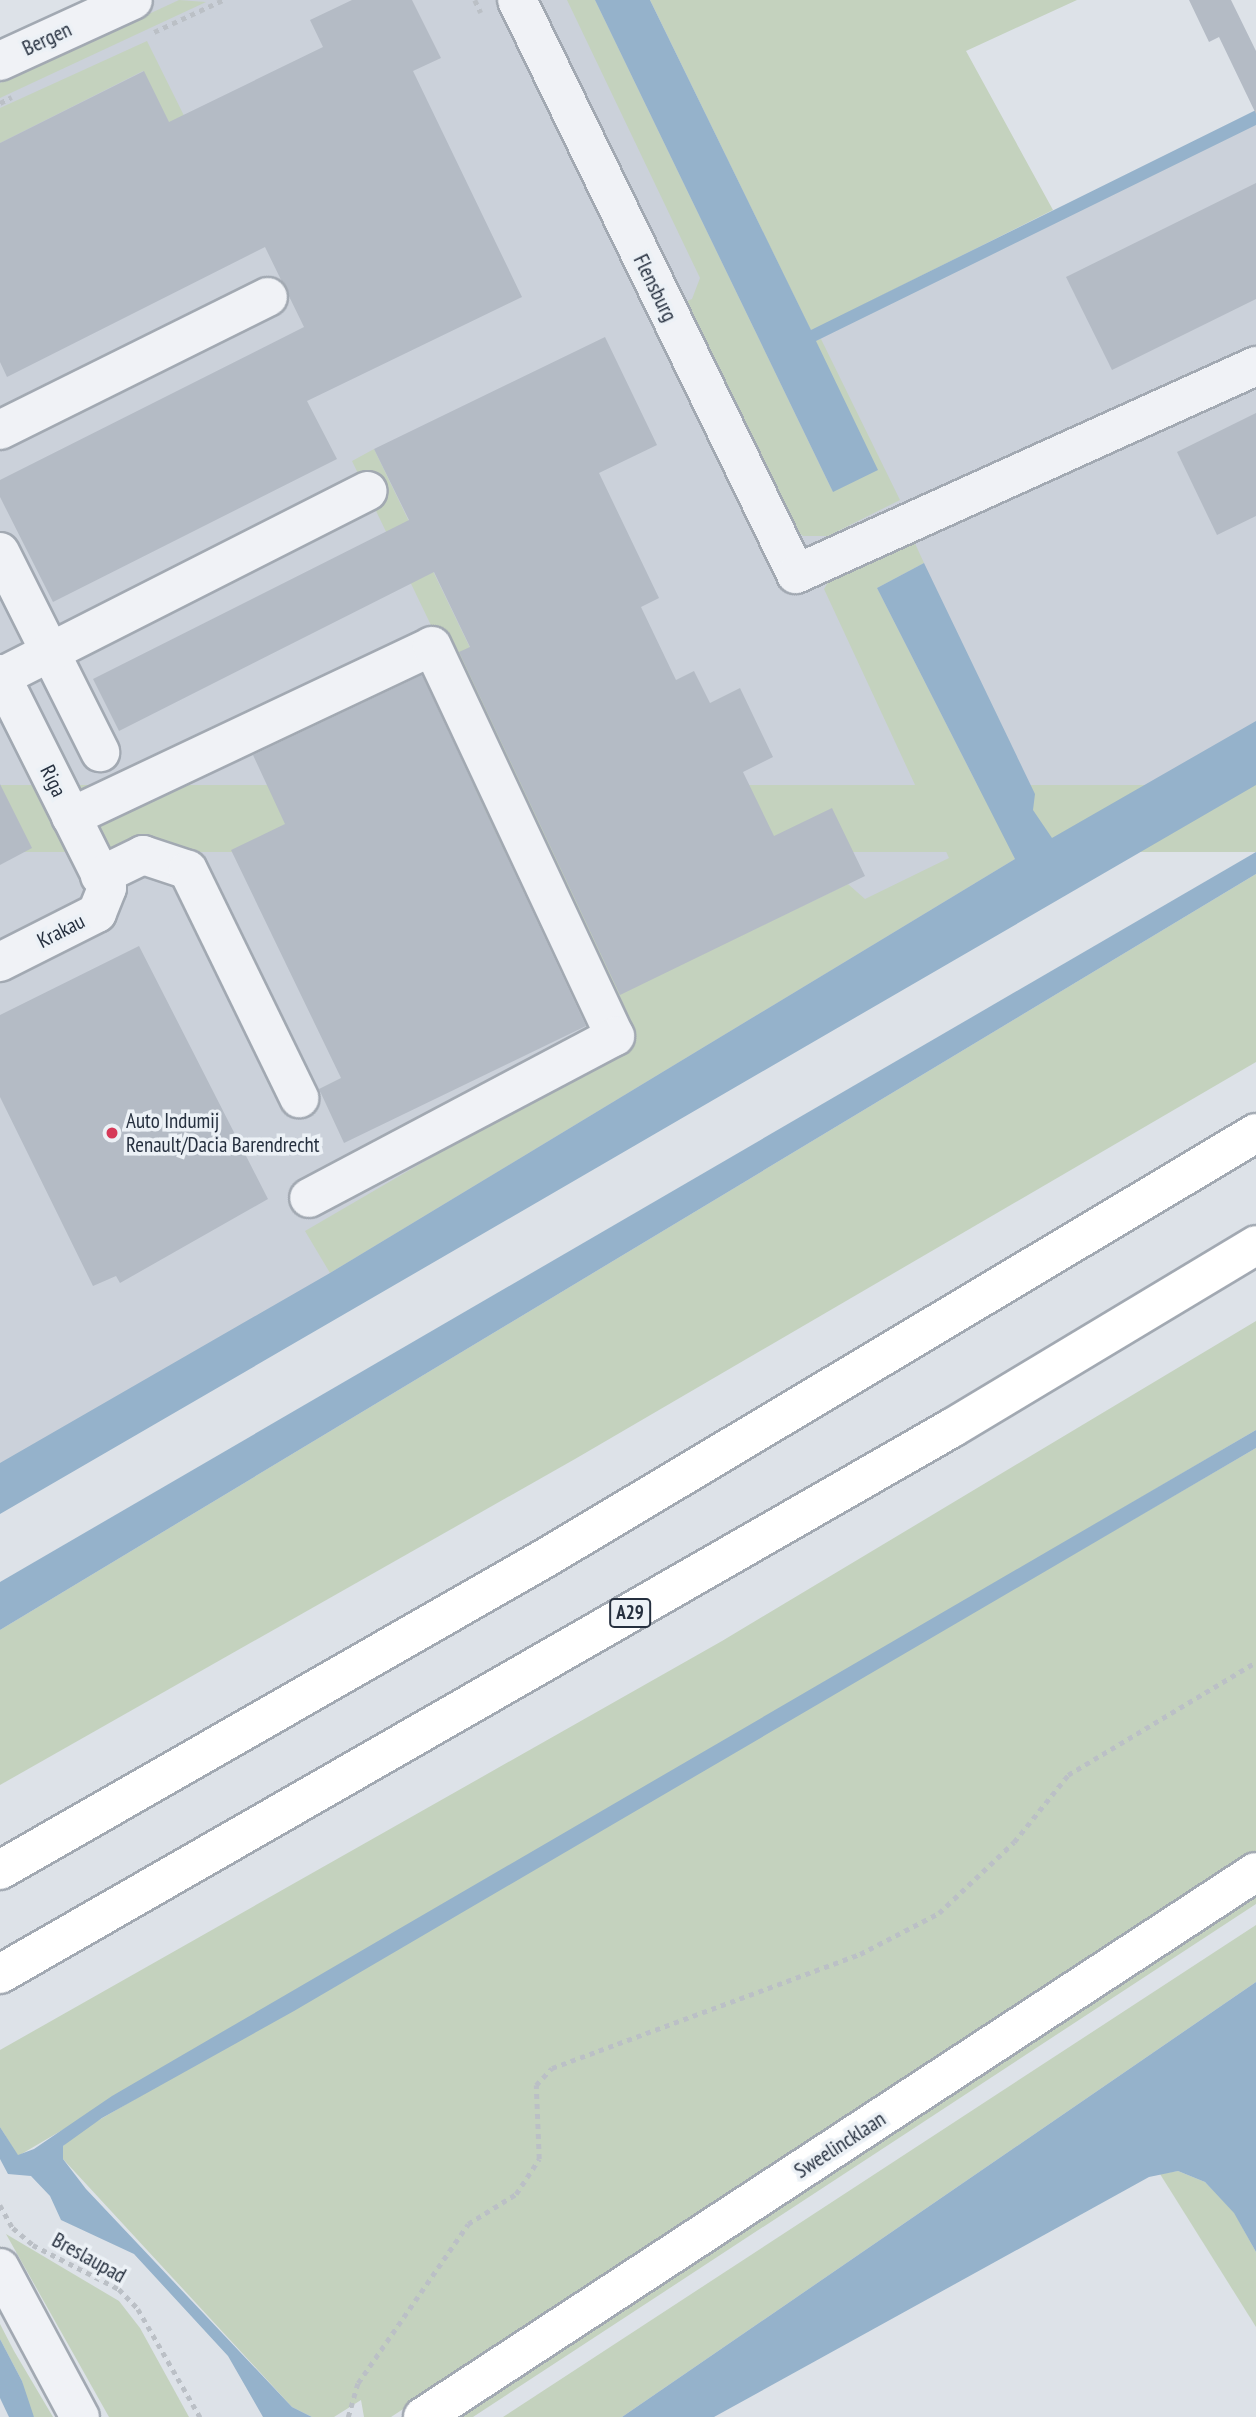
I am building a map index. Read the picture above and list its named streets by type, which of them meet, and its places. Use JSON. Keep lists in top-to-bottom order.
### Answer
{
  "streets": {
    "main road": ["A29", "Sweelincklaan"],
    "street": [
      "Bergen",
      "Flensburg",
      "Riga",
      "Krakau"
    ],
    "path": ["Breslaupad"]
  },
  "crossings": [
    ["Riga", "Krakau"]
  ],
  "places": ["Auto Indumij Renault/Dacia Barendrecht"]
}
